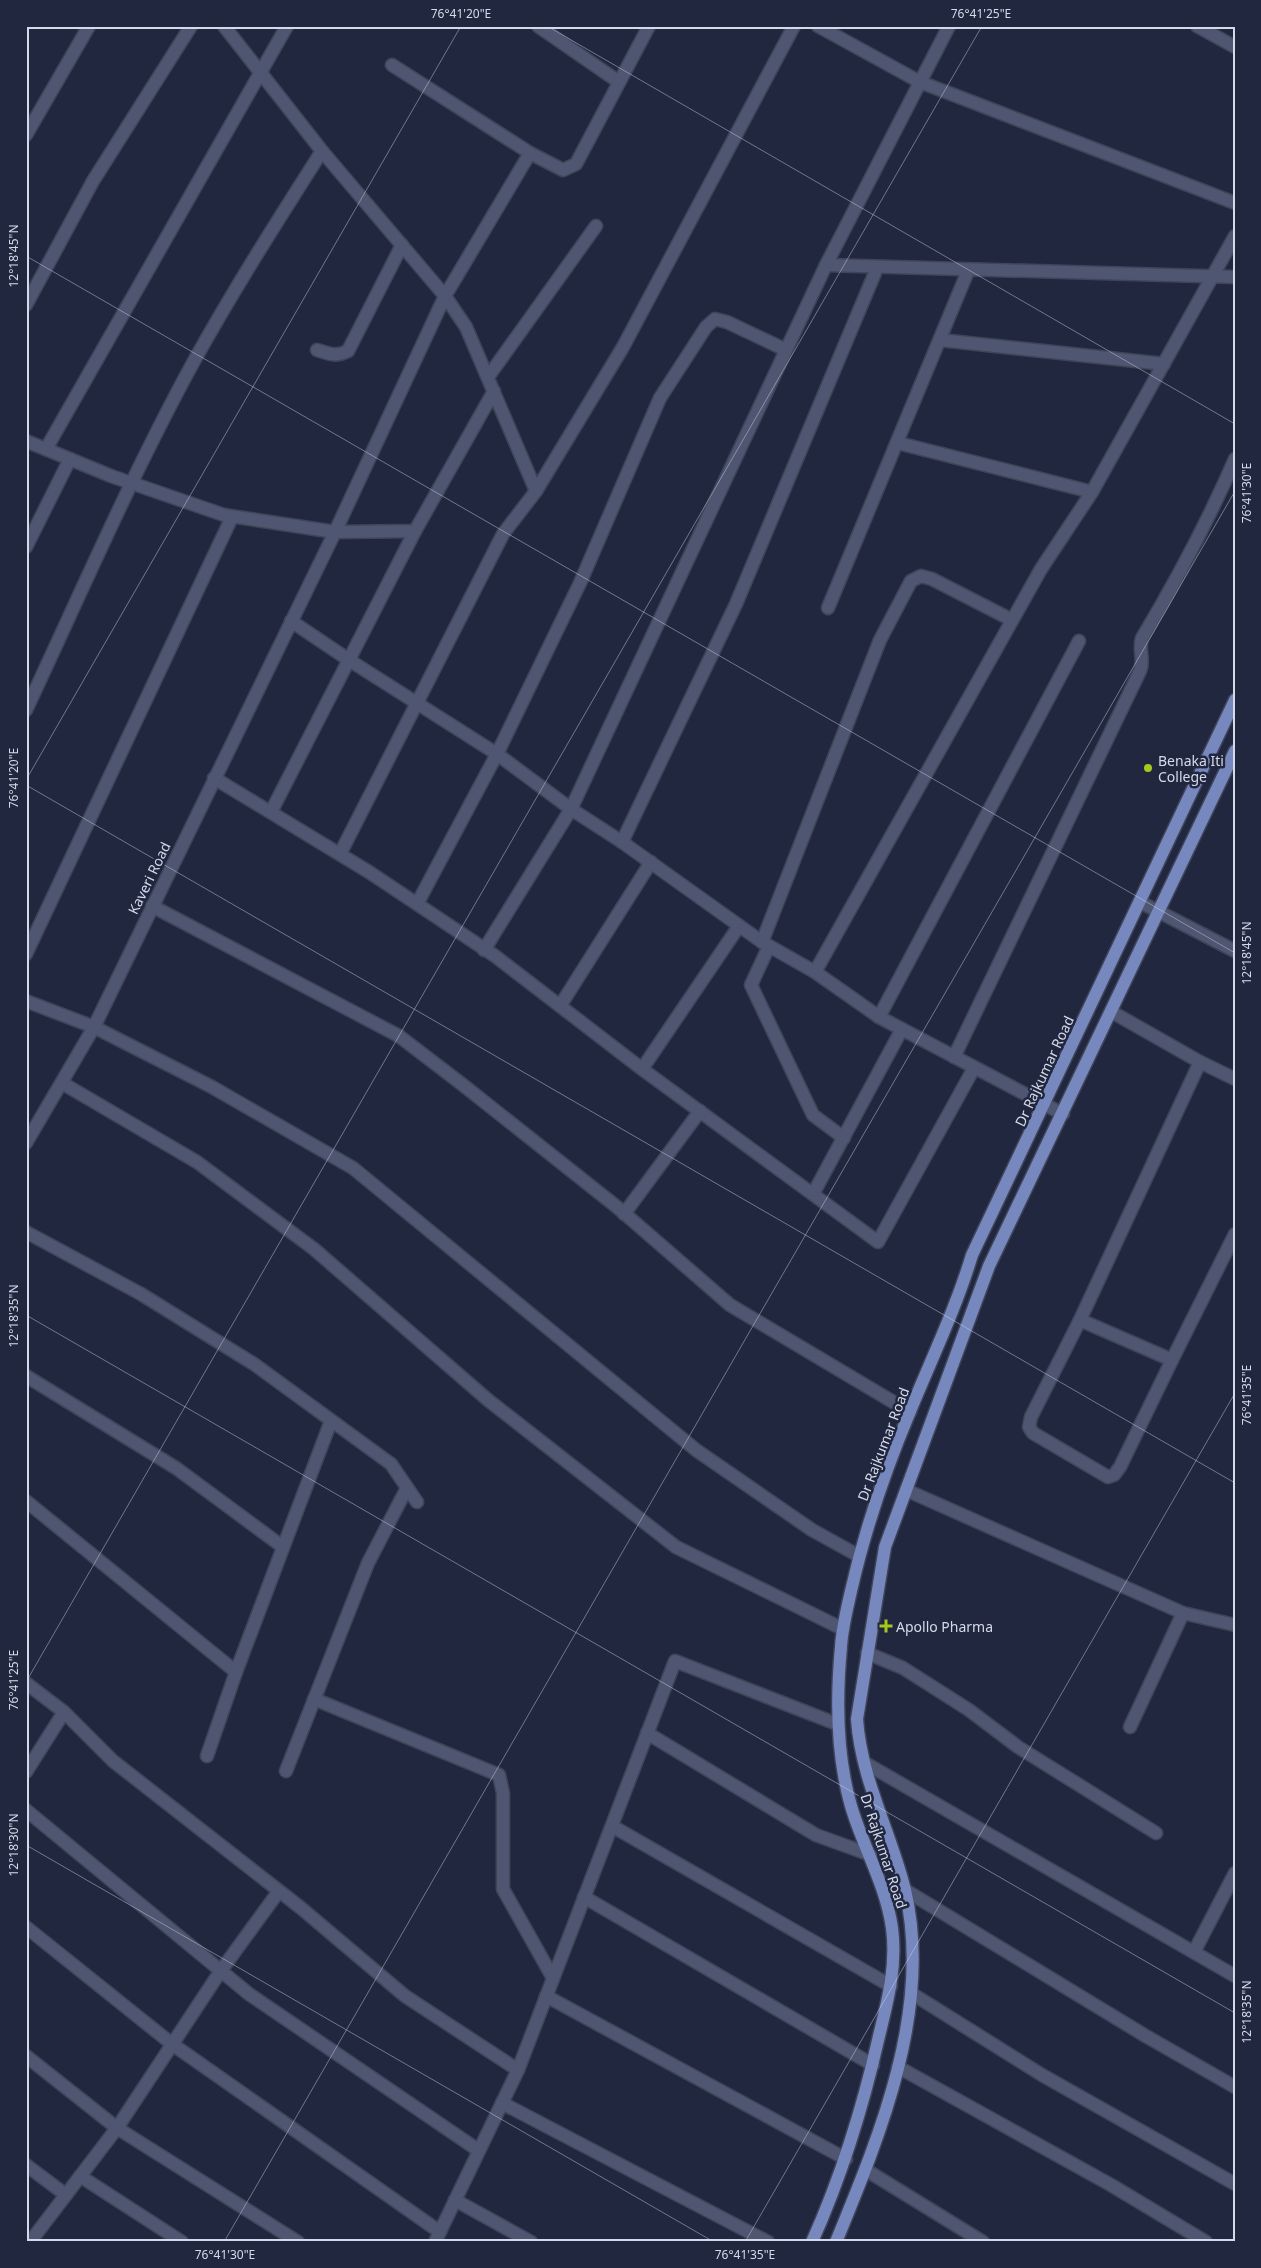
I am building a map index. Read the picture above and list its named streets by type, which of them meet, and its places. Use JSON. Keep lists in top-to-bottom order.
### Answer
{
  "streets": {
    "main road": ["Dr Rajkumar Road"],
    "street": ["Kaveri Road"]
  },
  "places": {
    "other": ["Benaka Iti College"],
    "health": ["Apollo Pharma"]
  },
  "coordinates": [
    "76°41'20\"E",
    "76°41'25\"E",
    "12°18'45\"N",
    "76°41'30\"E",
    "12°18'35\"N",
    "76°41'35\"E",
    "12°18'30\"N"
  ]
}
